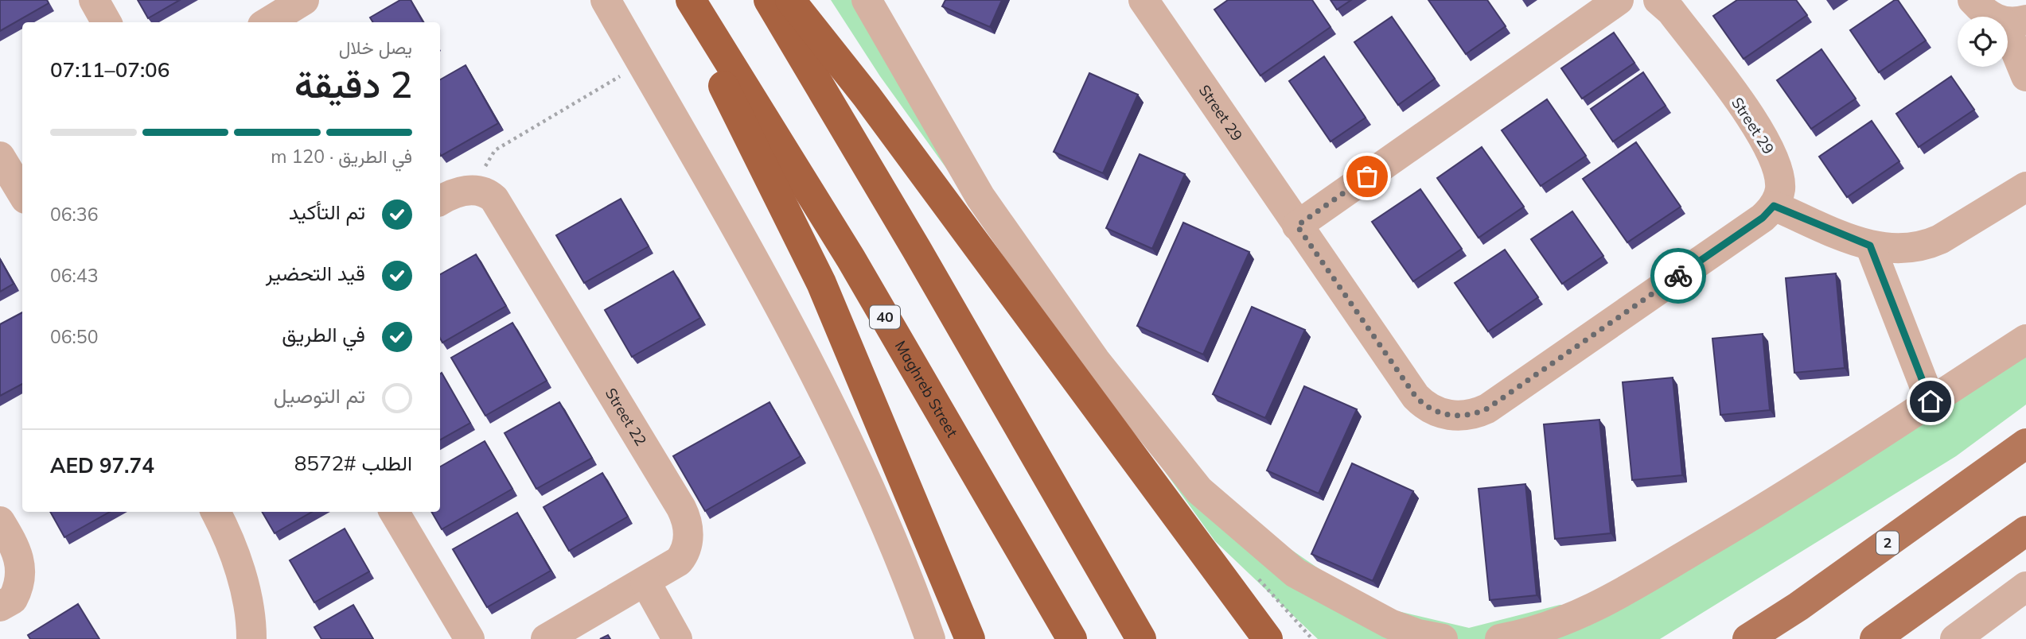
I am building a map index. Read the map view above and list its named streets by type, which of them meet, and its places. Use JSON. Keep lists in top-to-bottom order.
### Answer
{
  "streets": {
    "highway": ["40", "Maghreb Street"],
    "main road": ["2"],
    "street": ["Street 29", "Street 22"]
  },
  "page": {
    "heading": ["2 دقيقة", "يصل خلال", "07:06–07:11"],
    "panel": ["الطلب #8572", "AED 97.74"],
    "bar": "في الطريق · 120 m",
    "list": [
      ["تم التأكيد", "06:36"],
      ["قيد التحضير", "06:43"],
      ["في الطريق", "06:50"],
      "تم التوصيل"
    ]
  }
}
